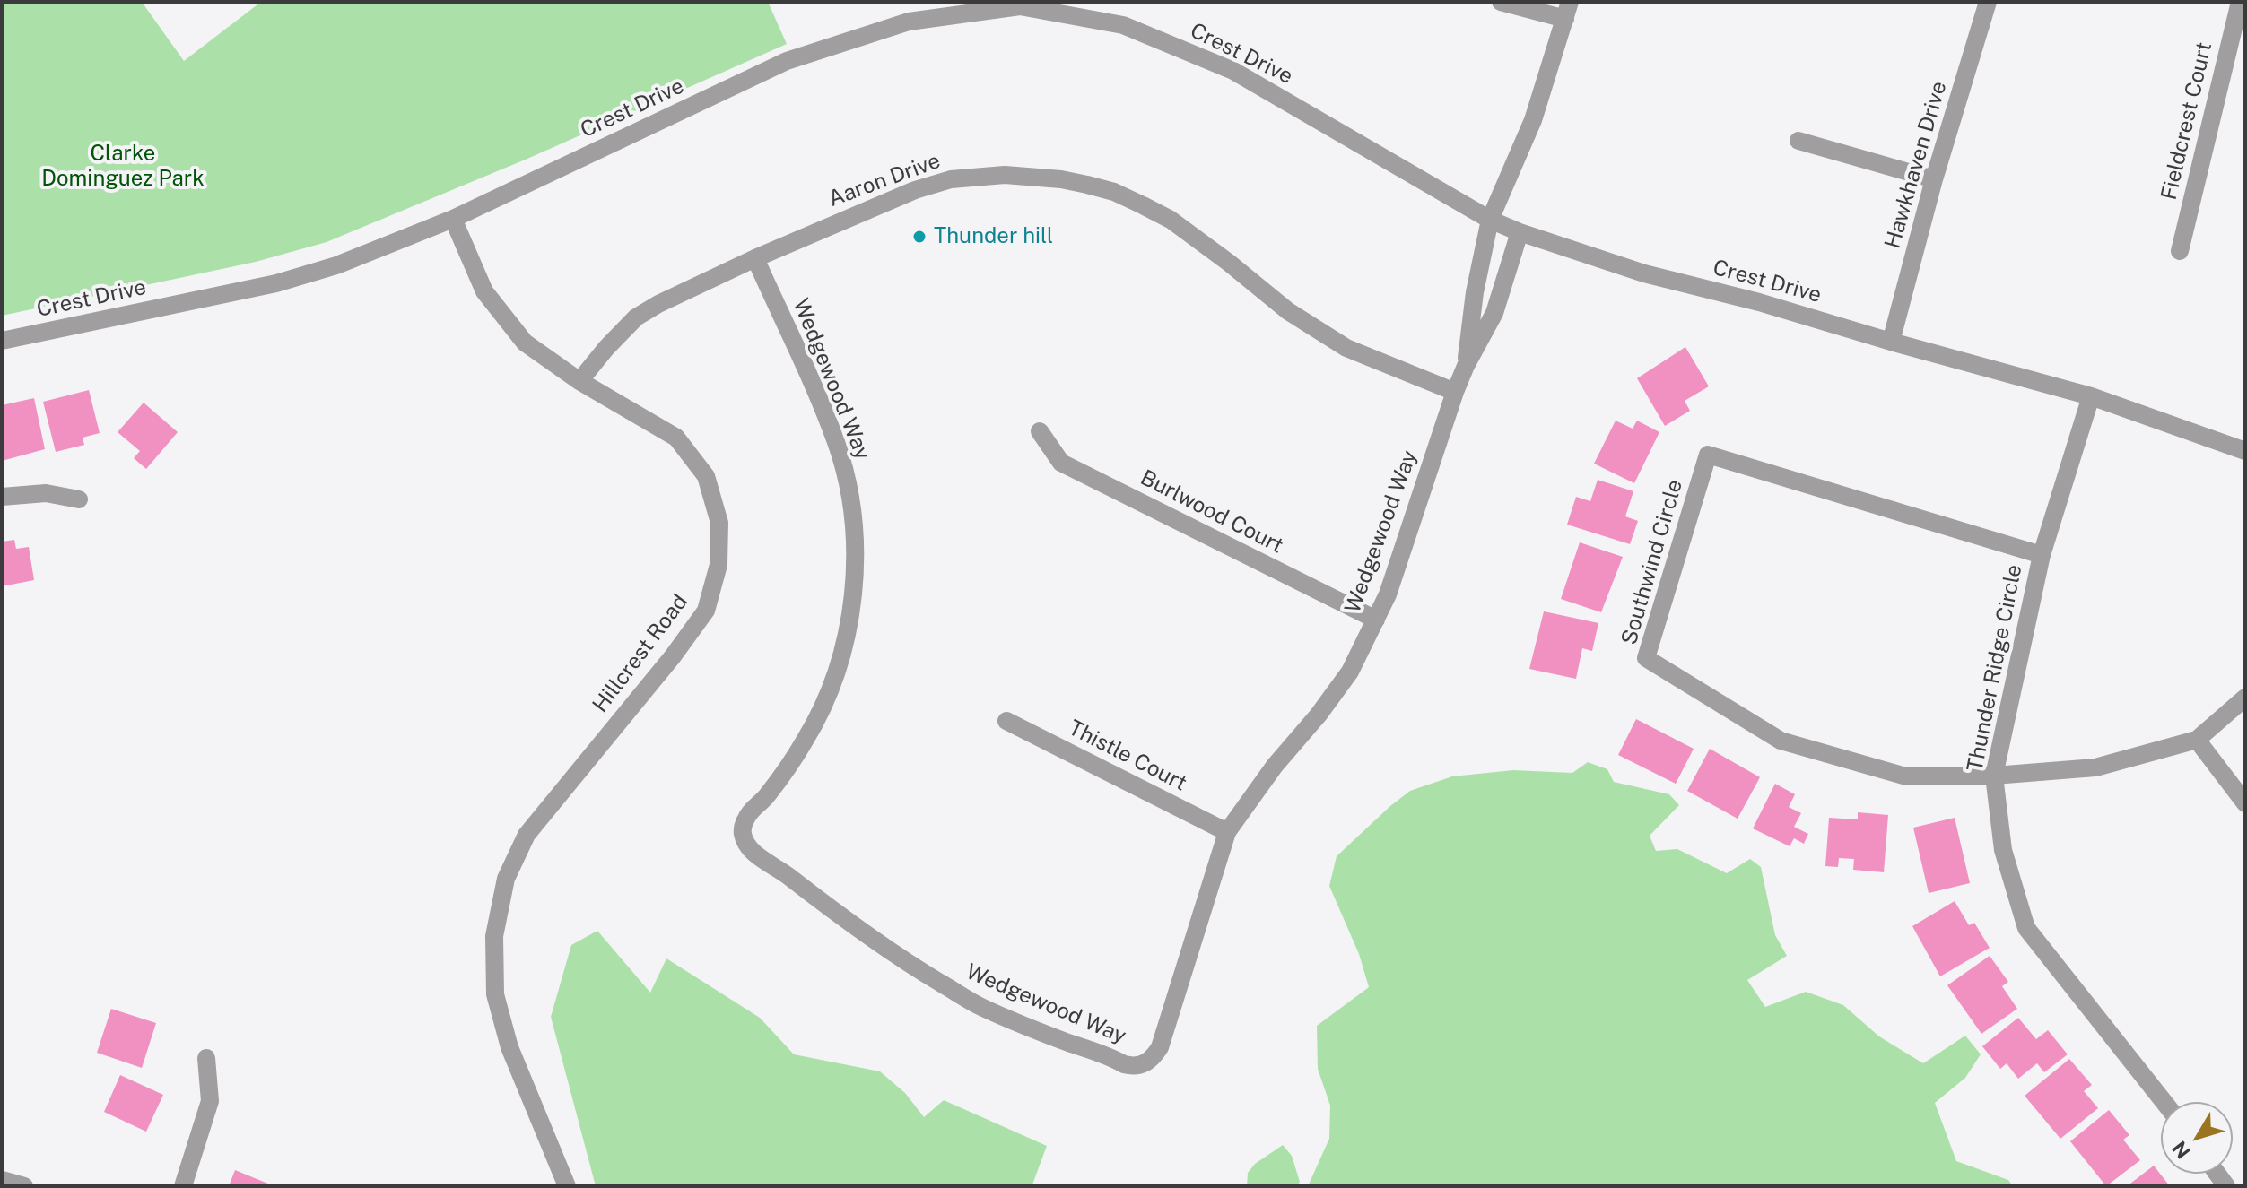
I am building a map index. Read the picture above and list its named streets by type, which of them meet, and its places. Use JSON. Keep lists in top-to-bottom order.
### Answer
{
  "streets": {
    "street": [
      "Crest Drive",
      "Fieldcrest Court",
      "Hawkhaven Drive",
      "Aaron Drive",
      "Wedgewood Way",
      "Burlwood Court",
      "Southwind Circle",
      "Hillcrest Road",
      "Thunder Ridge Circle",
      "Thistle Court"
    ]
  },
  "crossings": [
    ["Crest Drive", "Hawkhaven Drive"],
    ["Crest Drive", "Wedgewood Way"],
    ["Crest Drive", "Hillcrest Road"],
    ["Crest Drive", "Thunder Ridge Circle"],
    ["Aaron Drive", "Wedgewood Way"],
    ["Aaron Drive", "Hillcrest Road"],
    ["Wedgewood Way", "Burlwood Court"],
    ["Wedgewood Way", "Thistle Court"],
    ["Southwind Circle", "Thunder Ridge Circle"]
  ],
  "parks": ["Clarke Dominguez Park"],
  "places": ["Thunder hill"],
  "north": "bottom left"
}
